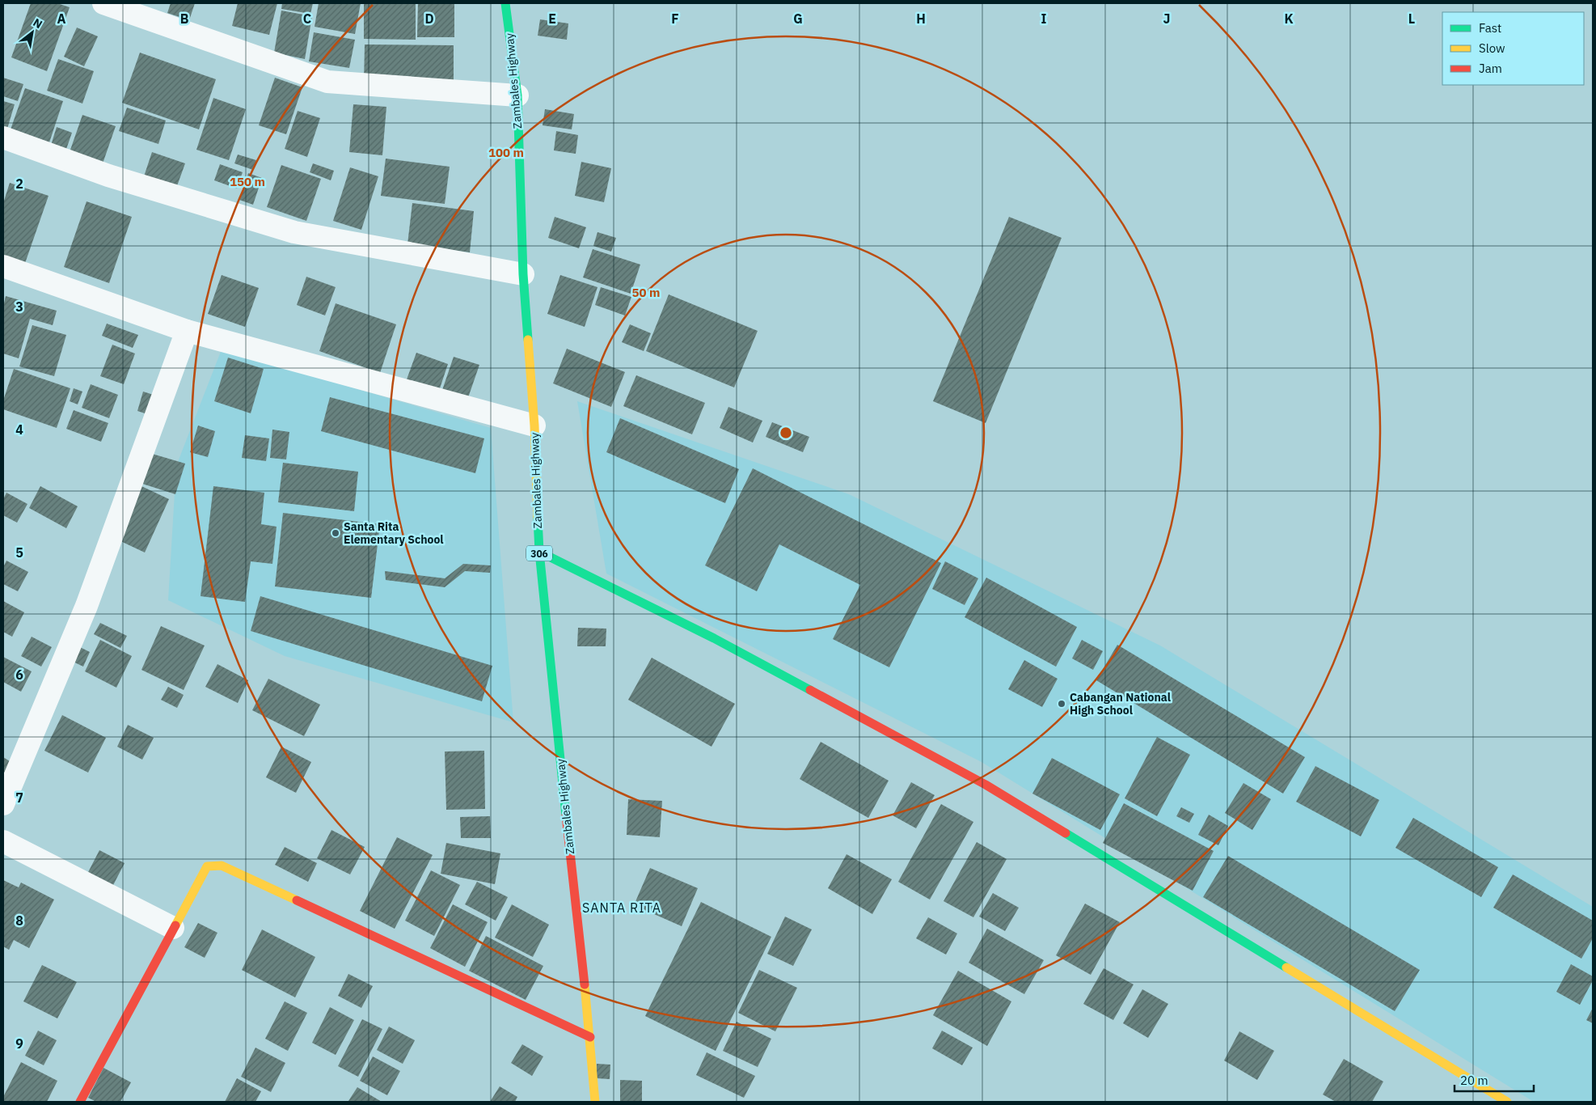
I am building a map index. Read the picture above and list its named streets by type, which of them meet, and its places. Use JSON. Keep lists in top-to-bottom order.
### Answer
{
  "streets": {
    "street": ["Zambales Highway", "306"]
  },
  "districts": ["SANTA RITA"],
  "places": ["Santa Rita Elementary School", "Cabangan National High School"],
  "legend": ["Fast", "Slow", "Jam"],
  "scale_bar": "20 m",
  "north": "top right",
  "grid": {
    "columns": [
      "A",
      "B",
      "C",
      "D",
      "E",
      "F",
      "G",
      "H",
      "I",
      "J",
      "K",
      "L"
    ],
    "rows": [
      "2",
      "3",
      "4",
      "5",
      "6",
      "7",
      "8",
      "9"
    ]
  },
  "rings": ["100 m", "150 m", "50 m"]
}
